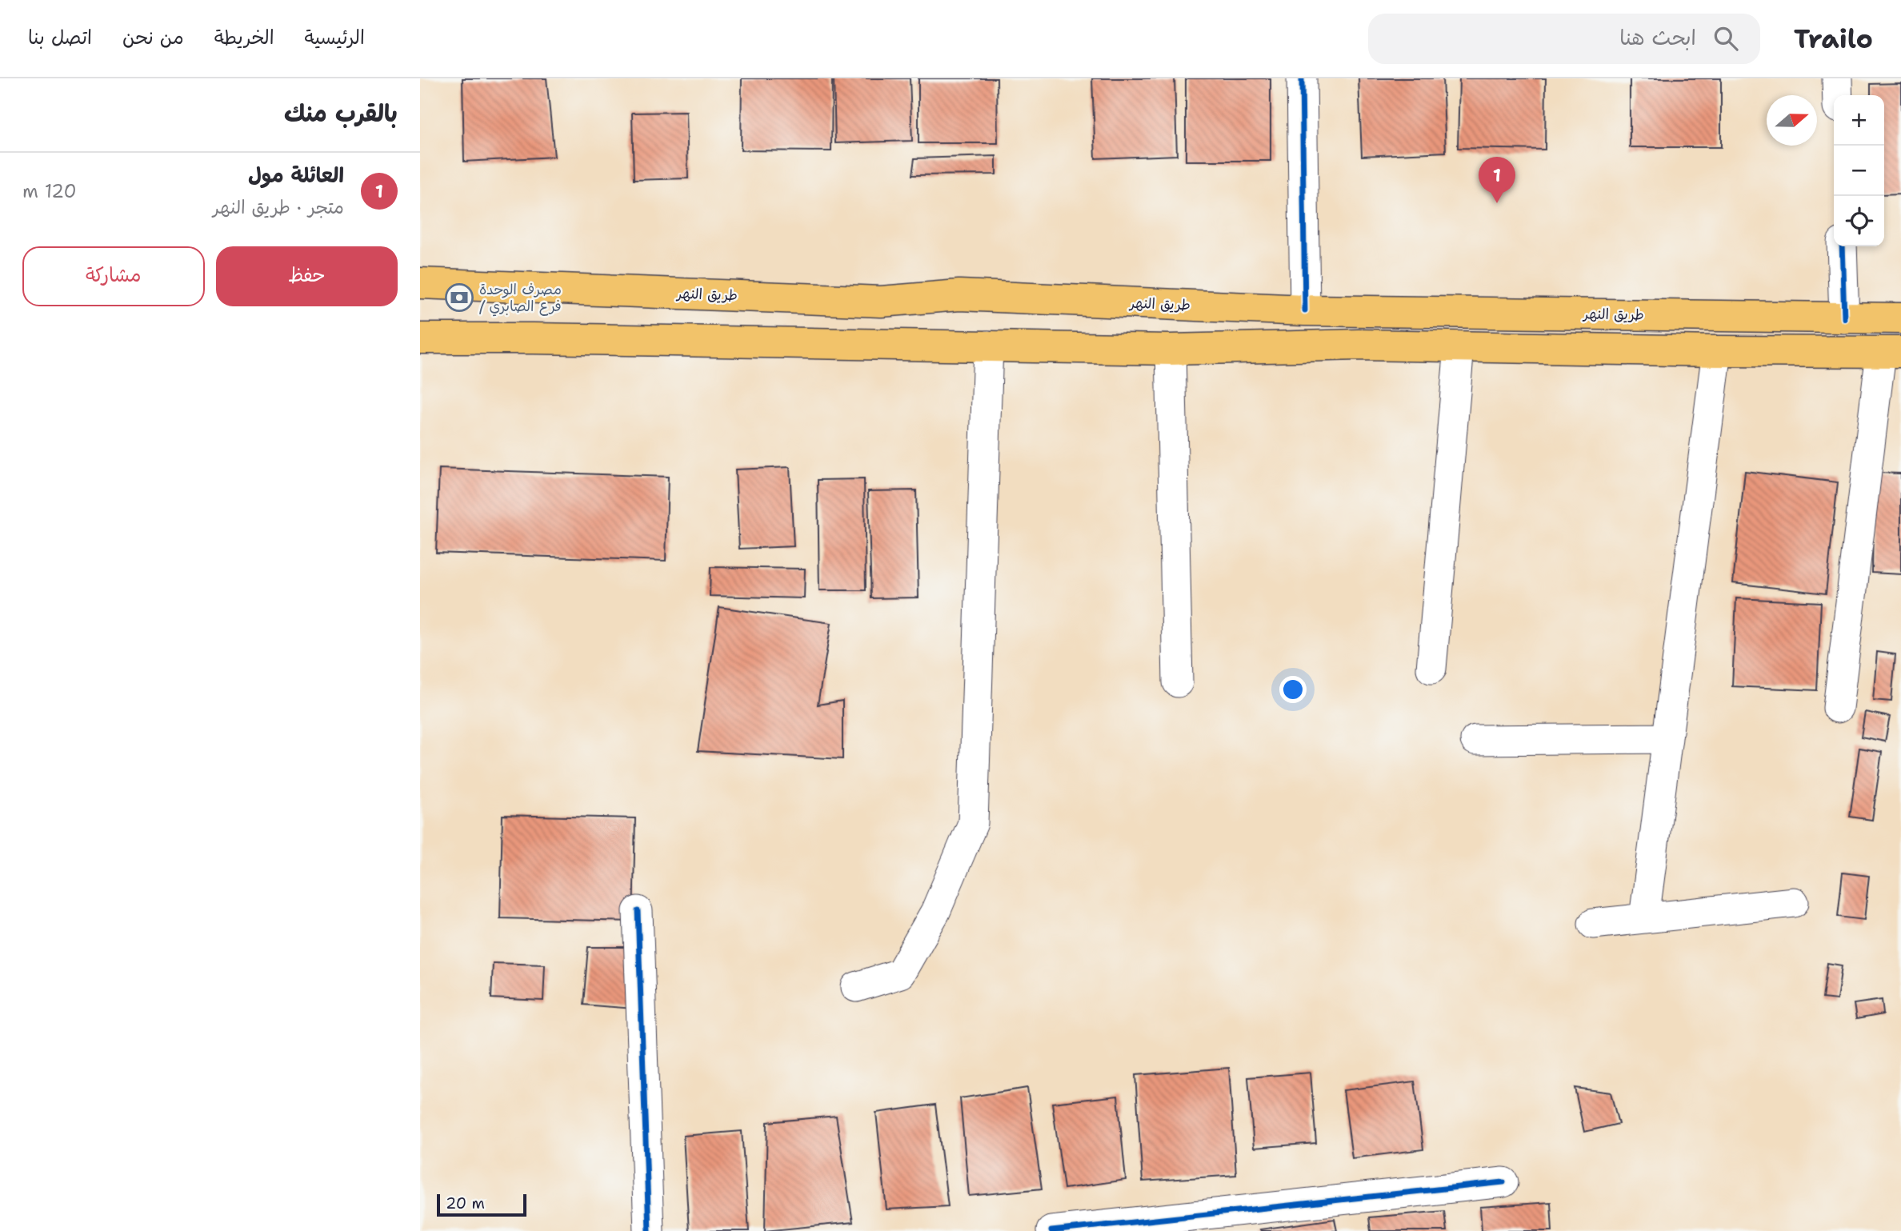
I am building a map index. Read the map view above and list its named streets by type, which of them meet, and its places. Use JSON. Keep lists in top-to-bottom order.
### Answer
{
  "streets": {
    "main road": ["طريق النهر"]
  },
  "places": {
    "bank": ["مصرف الوحدة / فرع الصابري"]
  },
  "scale_bar": "20 m",
  "north": "right",
  "page": {
    "header": "Trailo",
    "search": "ابحث هنا",
    "nav": [
      "الرئيسية",
      "الخريطة",
      "من نحن",
      "اتصل بنا"
    ],
    "heading": "بالقرب منك",
    "map_buttons": ["+", "−"],
    "list": [
      {
        "mark": "1",
        "name": "العائلة مول",
        "note": "متجر · طريق النهر",
        "value": "120 m"
      }
    ],
    "pins": "1",
    "buttons": ["حفظ", "مشاركة"],
    "scale": "20 m"
  }
}
